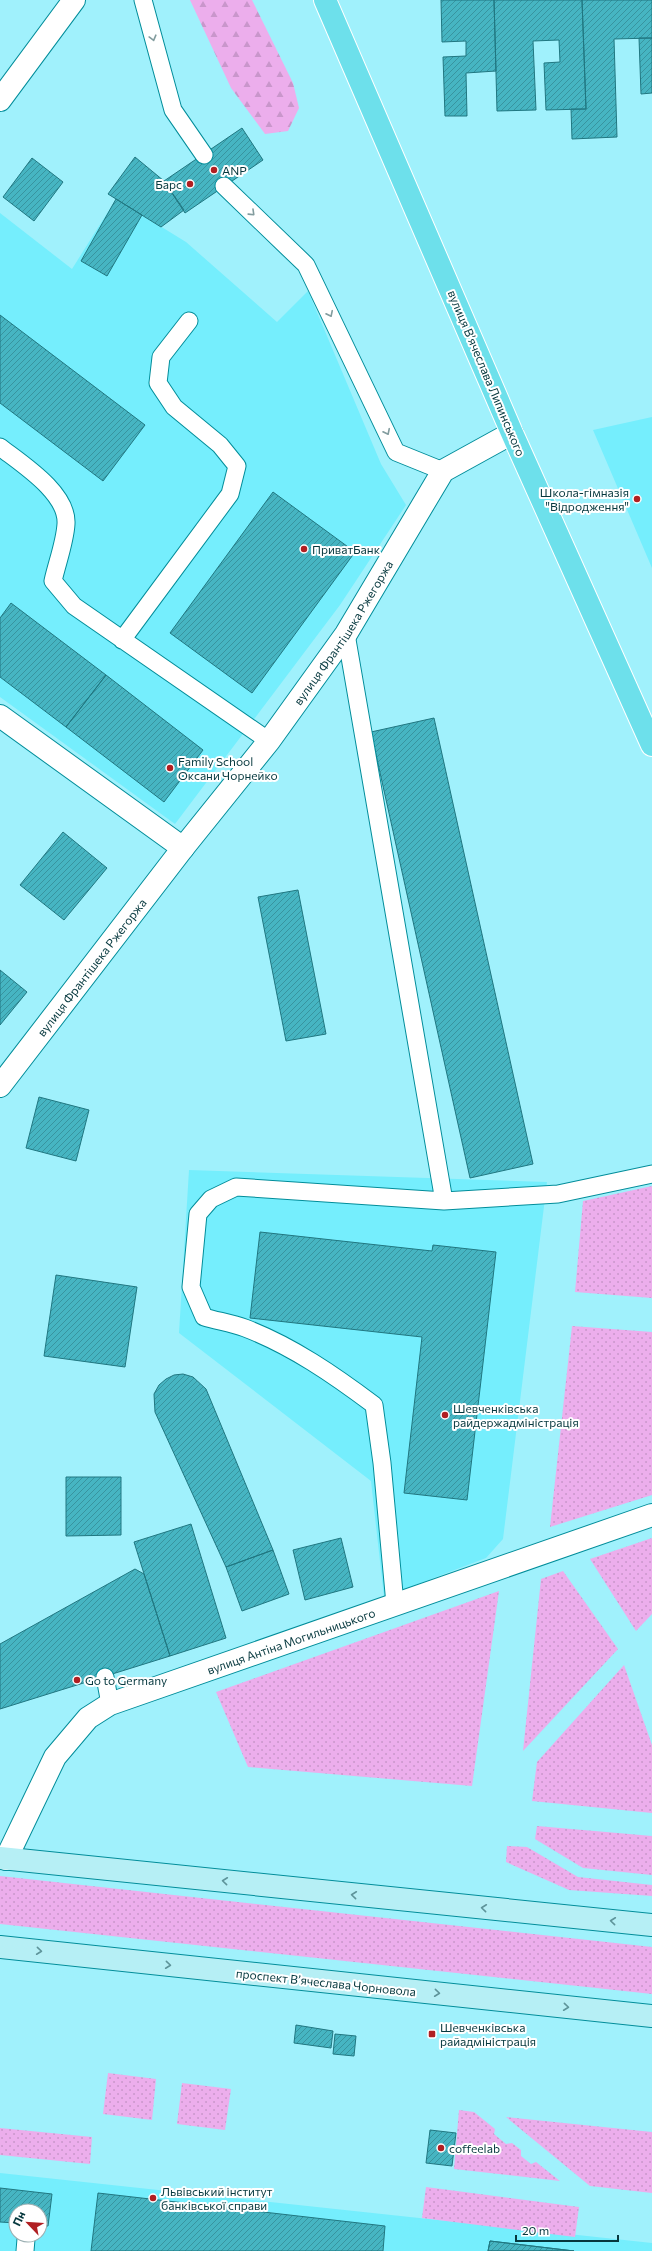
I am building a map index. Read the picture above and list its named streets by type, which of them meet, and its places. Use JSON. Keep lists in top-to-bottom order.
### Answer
{
  "streets": {
    "main road": ["вулиця Вʼячеслава Липинського", "проспект Вʼячеслава Чорновола"],
    "street": ["вулиця Франтішека Ржегоржа", "вулиця Антіна Могильницького"]
  },
  "places": {
    "other": [
      "ANP",
      "Барс",
      "Школа-гімназія \"Відродження\"",
      "ПриватБанк",
      "Family School Оксани Чорнейко",
      "Шевченківська райдержадміністрація",
      "Go to Germany",
      "coffeelab",
      "Львівський інститут банківської справи"
    ],
    "transit": ["Шевченківська райадміністрація"]
  },
  "scale_bar": "20 m",
  "north": "top left"
}
